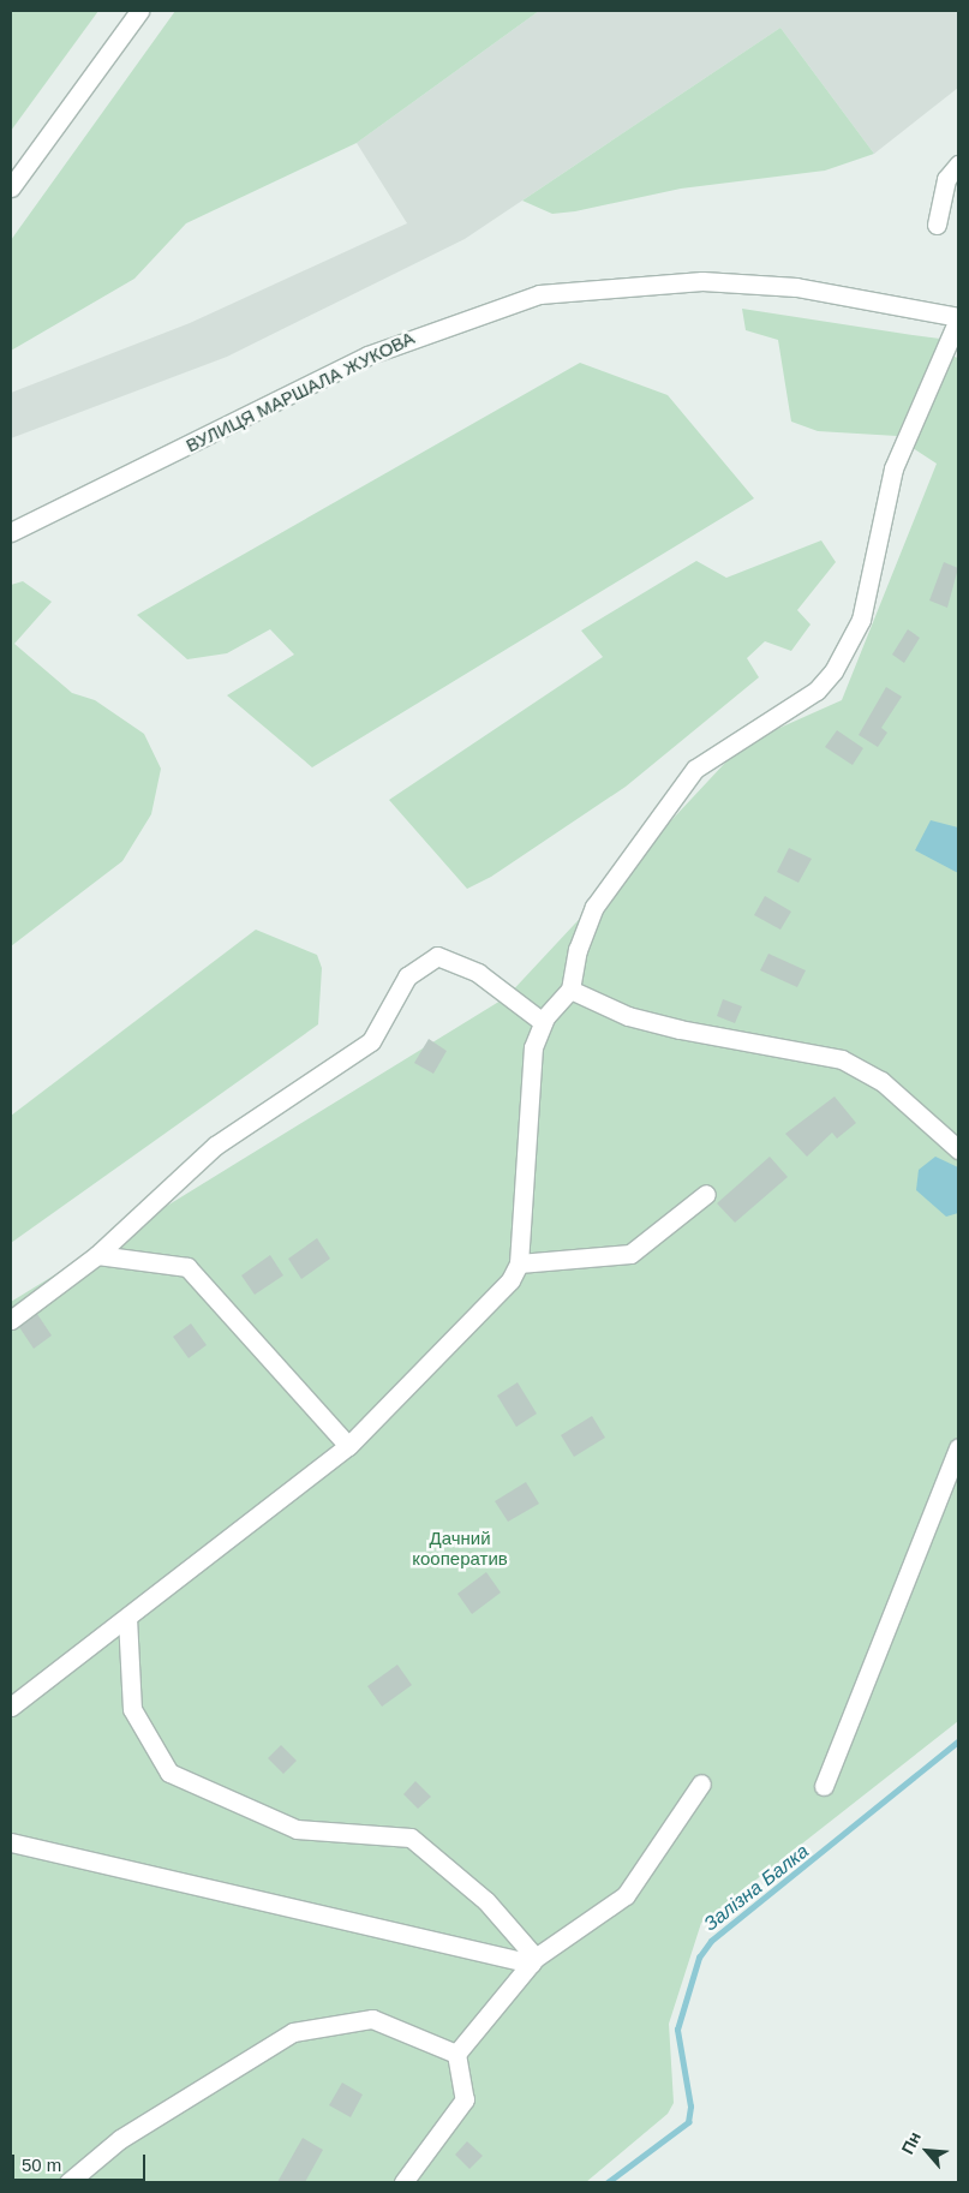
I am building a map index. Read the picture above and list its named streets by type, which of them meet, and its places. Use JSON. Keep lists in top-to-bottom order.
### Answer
{
  "streets": {
    "street": ["ВУЛИЦЯ МАРШАЛА ЖУКОВА"]
  },
  "water": ["Залізна Балка"],
  "parks": ["Дачний кооператив"],
  "scale_bar": "50 m",
  "north": "top left"
}
